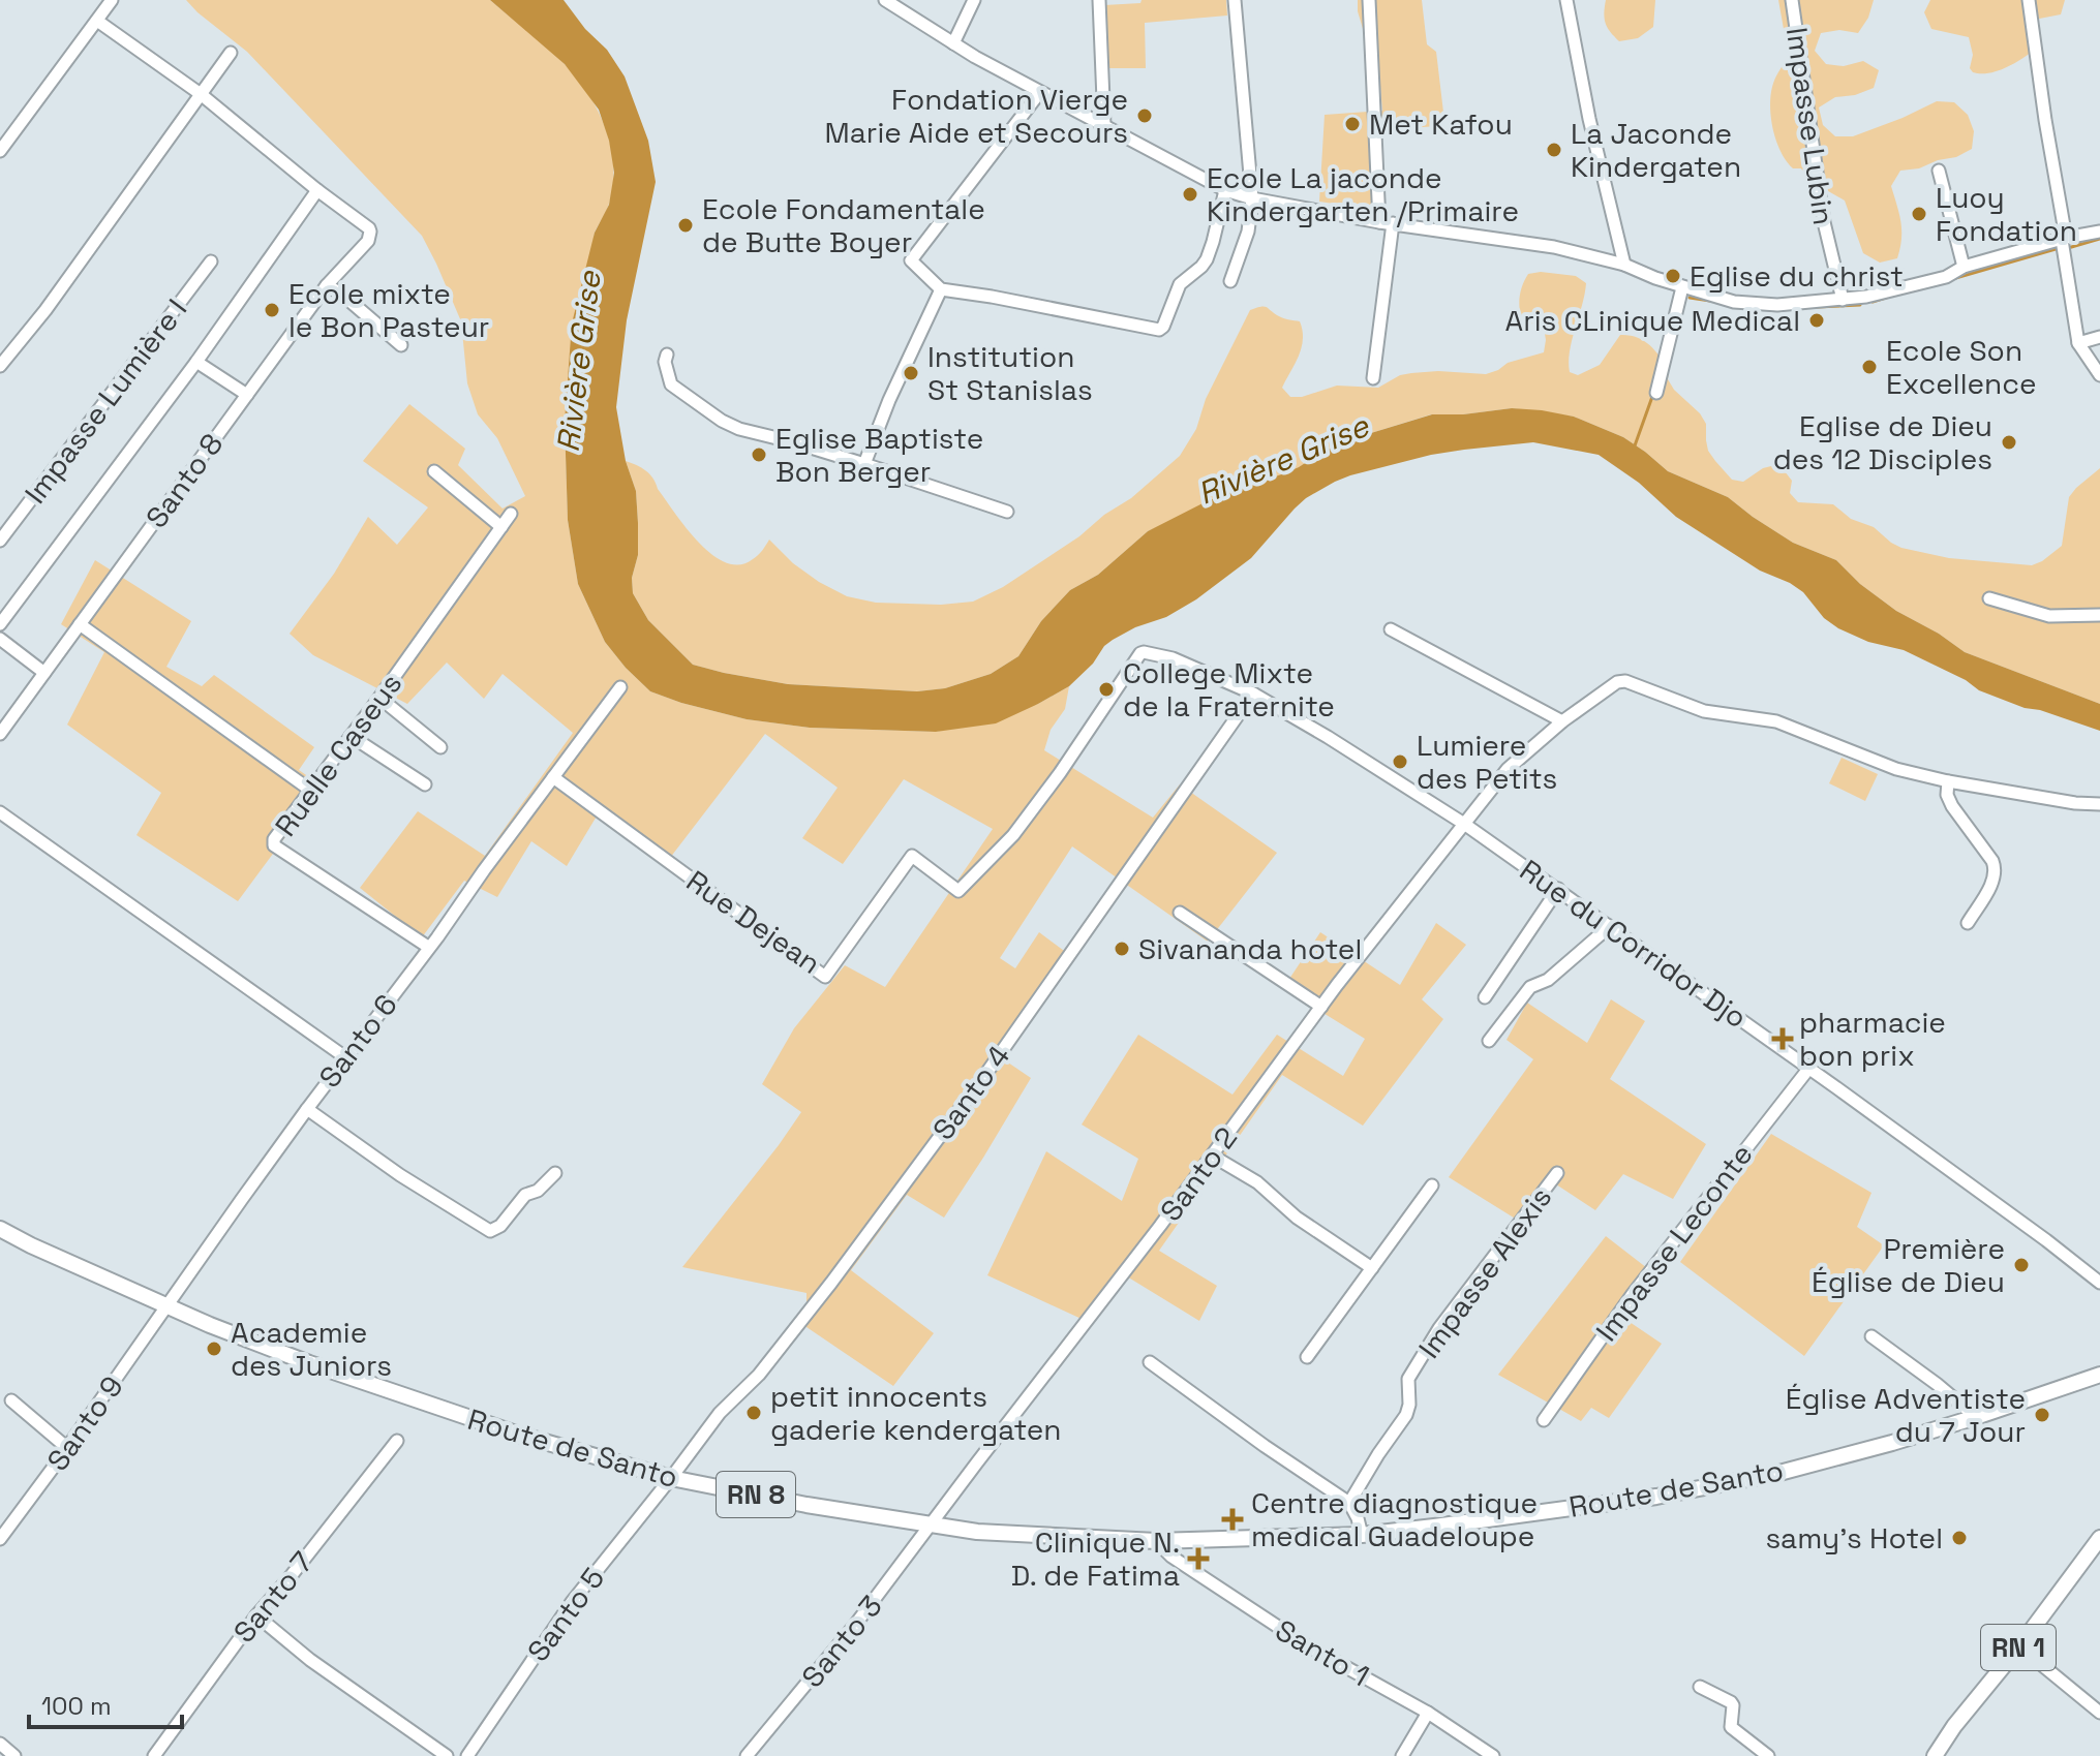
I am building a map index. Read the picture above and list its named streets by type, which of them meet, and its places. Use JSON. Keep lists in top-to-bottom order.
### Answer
{
  "streets": {
    "main road": ["Route de Santo", "RN 8", "RN 1"],
    "street": [
      "Impasse Lubin",
      "Impasse Lumière I",
      "Santo 8",
      "Ruelle Caseus",
      "Rue Dejean",
      "Rue du Corridor Djo",
      "Santo 6",
      "Santo 4",
      "Santo 2",
      "Impasse Leconte",
      "Impasse Alexis",
      "Santo 9",
      "Santo 7",
      "Santo 5",
      "Santo 3",
      "Santo 1"
    ]
  },
  "crossings": [
    ["Ruelle Caseus", "Santo 6"],
    ["Rue Dejean", "Rue du Corridor Djo"],
    ["Rue Dejean", "Santo 6"],
    ["Rue du Corridor Djo", "Santo 4"],
    ["Rue du Corridor Djo", "Santo 2"],
    ["Rue du Corridor Djo", "Impasse Leconte"],
    ["Santo 6", "Santo 9"],
    ["Santo 6", "Route de Santo"],
    ["Santo 4", "Route de Santo"],
    ["Santo 4", "Santo 5"],
    ["Santo 2", "Route de Santo"],
    ["Santo 2", "Santo 3"],
    ["Santo 9", "Route de Santo"],
    ["Route de Santo", "Santo 5"],
    ["Route de Santo", "Santo 3"],
    ["Route de Santo", "Santo 1"]
  ],
  "water": ["Rivière Grise"],
  "places": {
    "other": [
      "Fondation Vierge Marie Aide et Secours",
      "Met Kafou",
      "La Jaconde Kindergaten",
      "Ecole La jaconde Kindergarten /Primaire",
      "Luoy Fondation",
      "Ecole Fondamentale de Butte Boyer",
      "Eglise du christ",
      "Ecole mixte le Bon Pasteur",
      "Aris CLinique Medical",
      "Ecole Son Excellence",
      "Institution St Stanislas",
      "Eglise de Dieu des 12 Disciples",
      "Eglise Baptiste Bon Berger",
      "College Mixte de la Fraternite",
      "Lumiere des Petits",
      "Sivananda hotel",
      "Première Église de Dieu",
      "Academie des Juniors",
      "petit innocents gaderie kendergaten",
      "Église Adventiste du 7 Jour",
      "samy's Hotel"
    ],
    "health": ["pharmacie bon prix", "Centre diagnostique medical Guadeloupe", "Clinique N. D. de Fatima"]
  },
  "scale_bar": "100 m"
}
